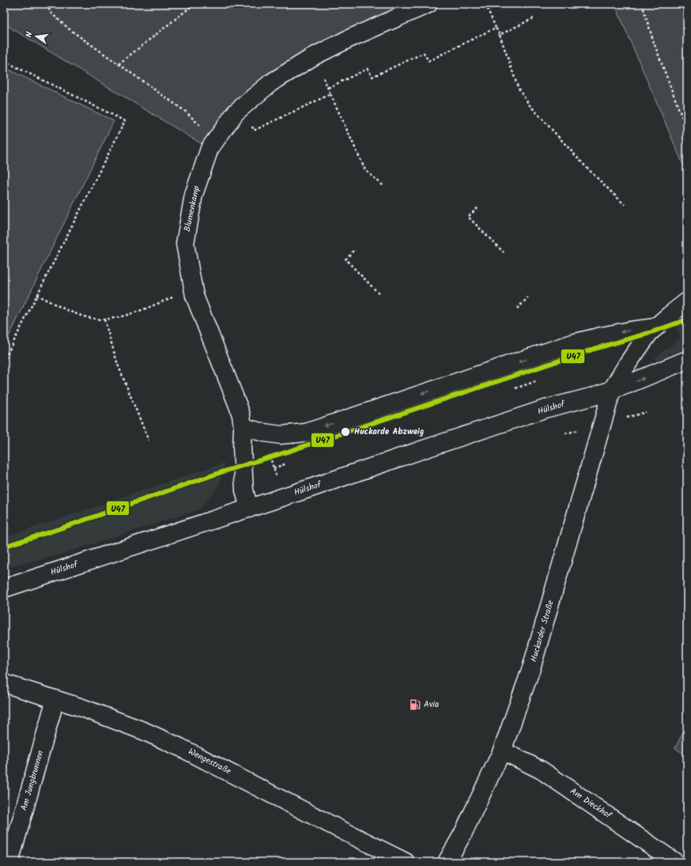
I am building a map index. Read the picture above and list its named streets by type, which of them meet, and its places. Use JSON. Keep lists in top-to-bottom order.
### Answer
{
  "streets": {
    "street": [
      "Blumenkamp",
      "Hülshof",
      "Huckarder Straße",
      "Wengestraße",
      "Am Jungbrunnen",
      "Am Dieckhof"
    ]
  },
  "crossings": [
    ["Blumenkamp", "Hülshof"],
    ["Hülshof", "Huckarder Straße"],
    ["Huckarder Straße", "Am Dieckhof"],
    ["Wengestraße", "Am Jungbrunnen"]
  ],
  "places": {
    "other": ["Huckarde Abzweig"],
    "fuel station": ["Avia"]
  },
  "lines": ["transit line U47"],
  "north": "left"
}
